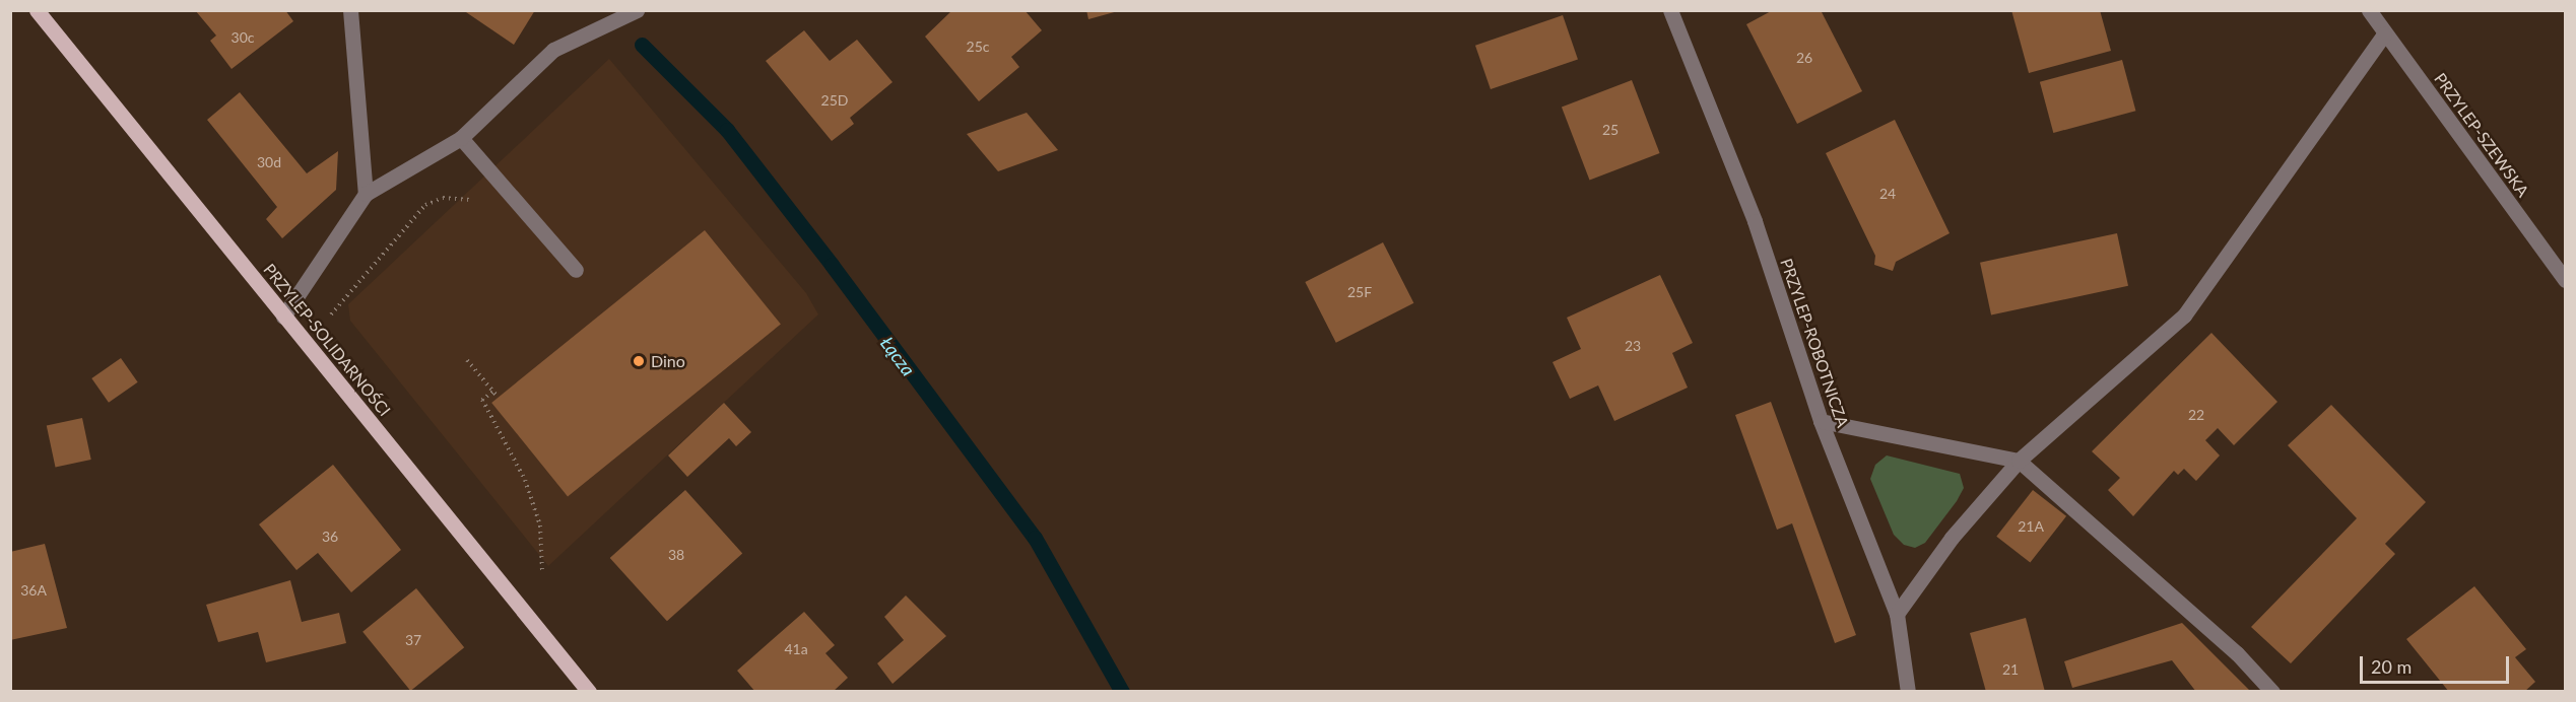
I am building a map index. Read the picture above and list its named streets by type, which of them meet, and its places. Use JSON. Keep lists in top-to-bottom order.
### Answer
{
  "streets": {
    "main road": ["PRZYLEP-SOLIDARNOŚCI"],
    "street": ["PRZYLEP-SZEWSKA", "PRZYLEP-ROBOTNICZA"]
  },
  "water": ["Łącza"],
  "places": ["Dino"],
  "house_numbers": [
    "30c",
    "25c",
    "26",
    "25D",
    "25",
    "30d",
    "24",
    "25F",
    "23",
    "22",
    "21A",
    "36",
    "38",
    "36A",
    "37",
    "41a",
    "21"
  ],
  "scale_bar": "20 m"
}
